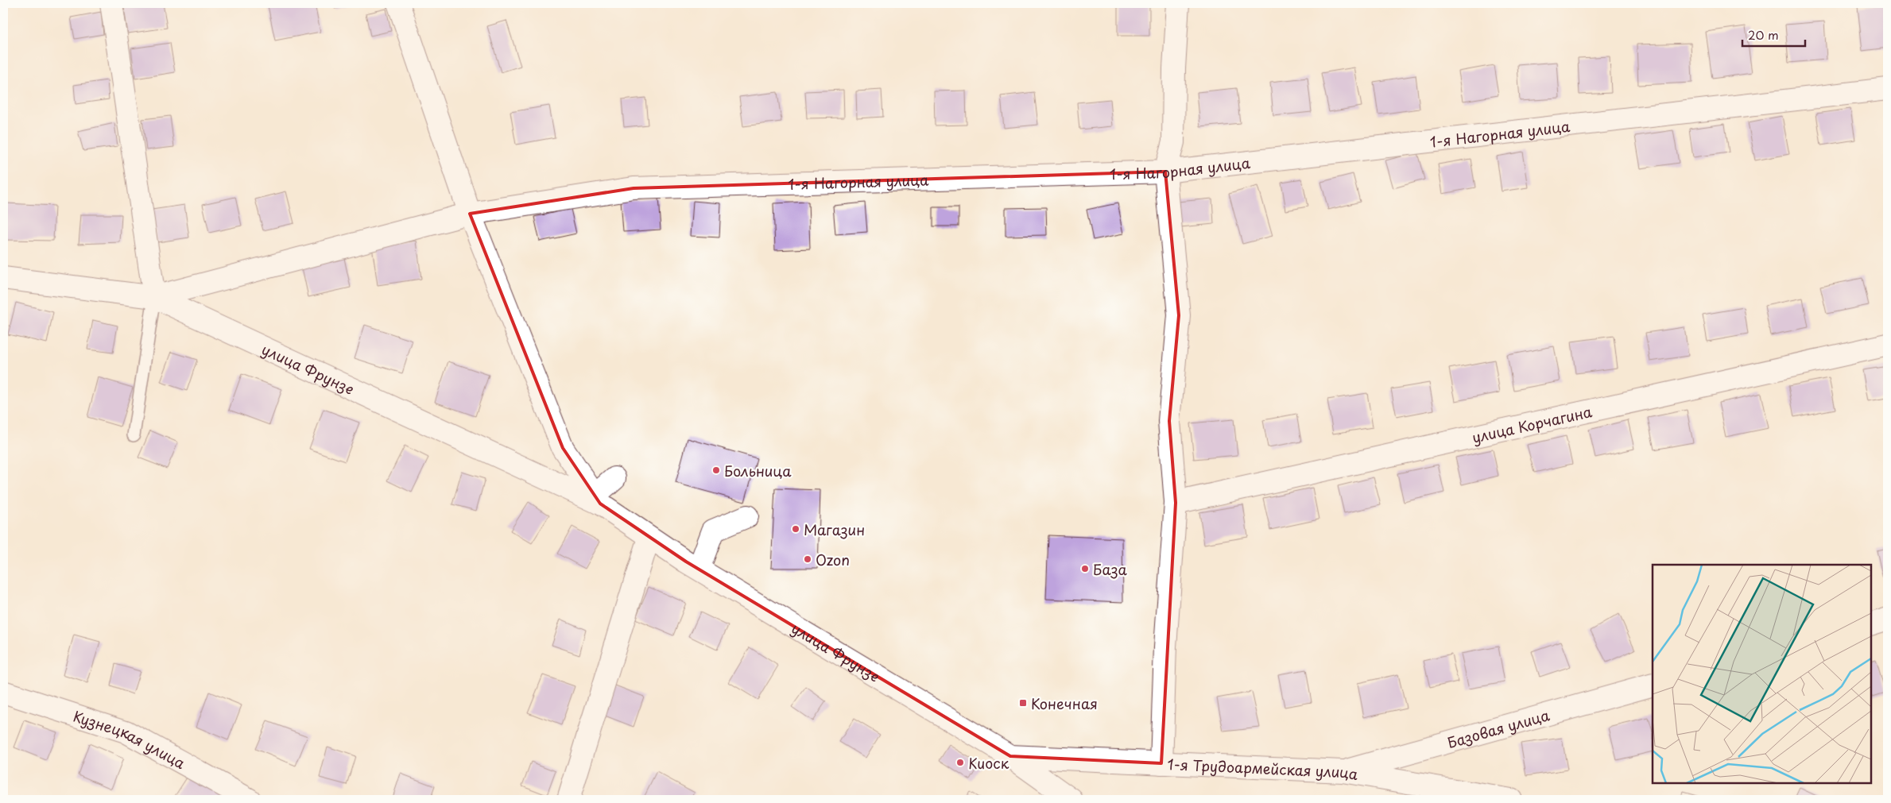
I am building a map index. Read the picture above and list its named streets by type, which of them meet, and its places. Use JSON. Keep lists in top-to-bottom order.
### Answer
{
  "streets": {
    "street": [
      "1-я Нагорная улица",
      "улица Фрунзе",
      "улица Корчагина",
      "Базовая улица",
      "Кузнецкая улица",
      "1-я Трудоармейская улица"
    ]
  },
  "crossings": [
    ["1-я Нагорная улица", "улица Фрунзе"],
    ["улица Фрунзе", "1-я Трудоармейская улица"],
    ["Базовая улица", "1-я Трудоармейская улица"]
  ],
  "places": {
    "other": [
      "Больница",
      "Магазин",
      "Ozon",
      "База",
      "Киоск"
    ],
    "transit": ["Конечная"]
  },
  "scale_bar": "20 m"
}
